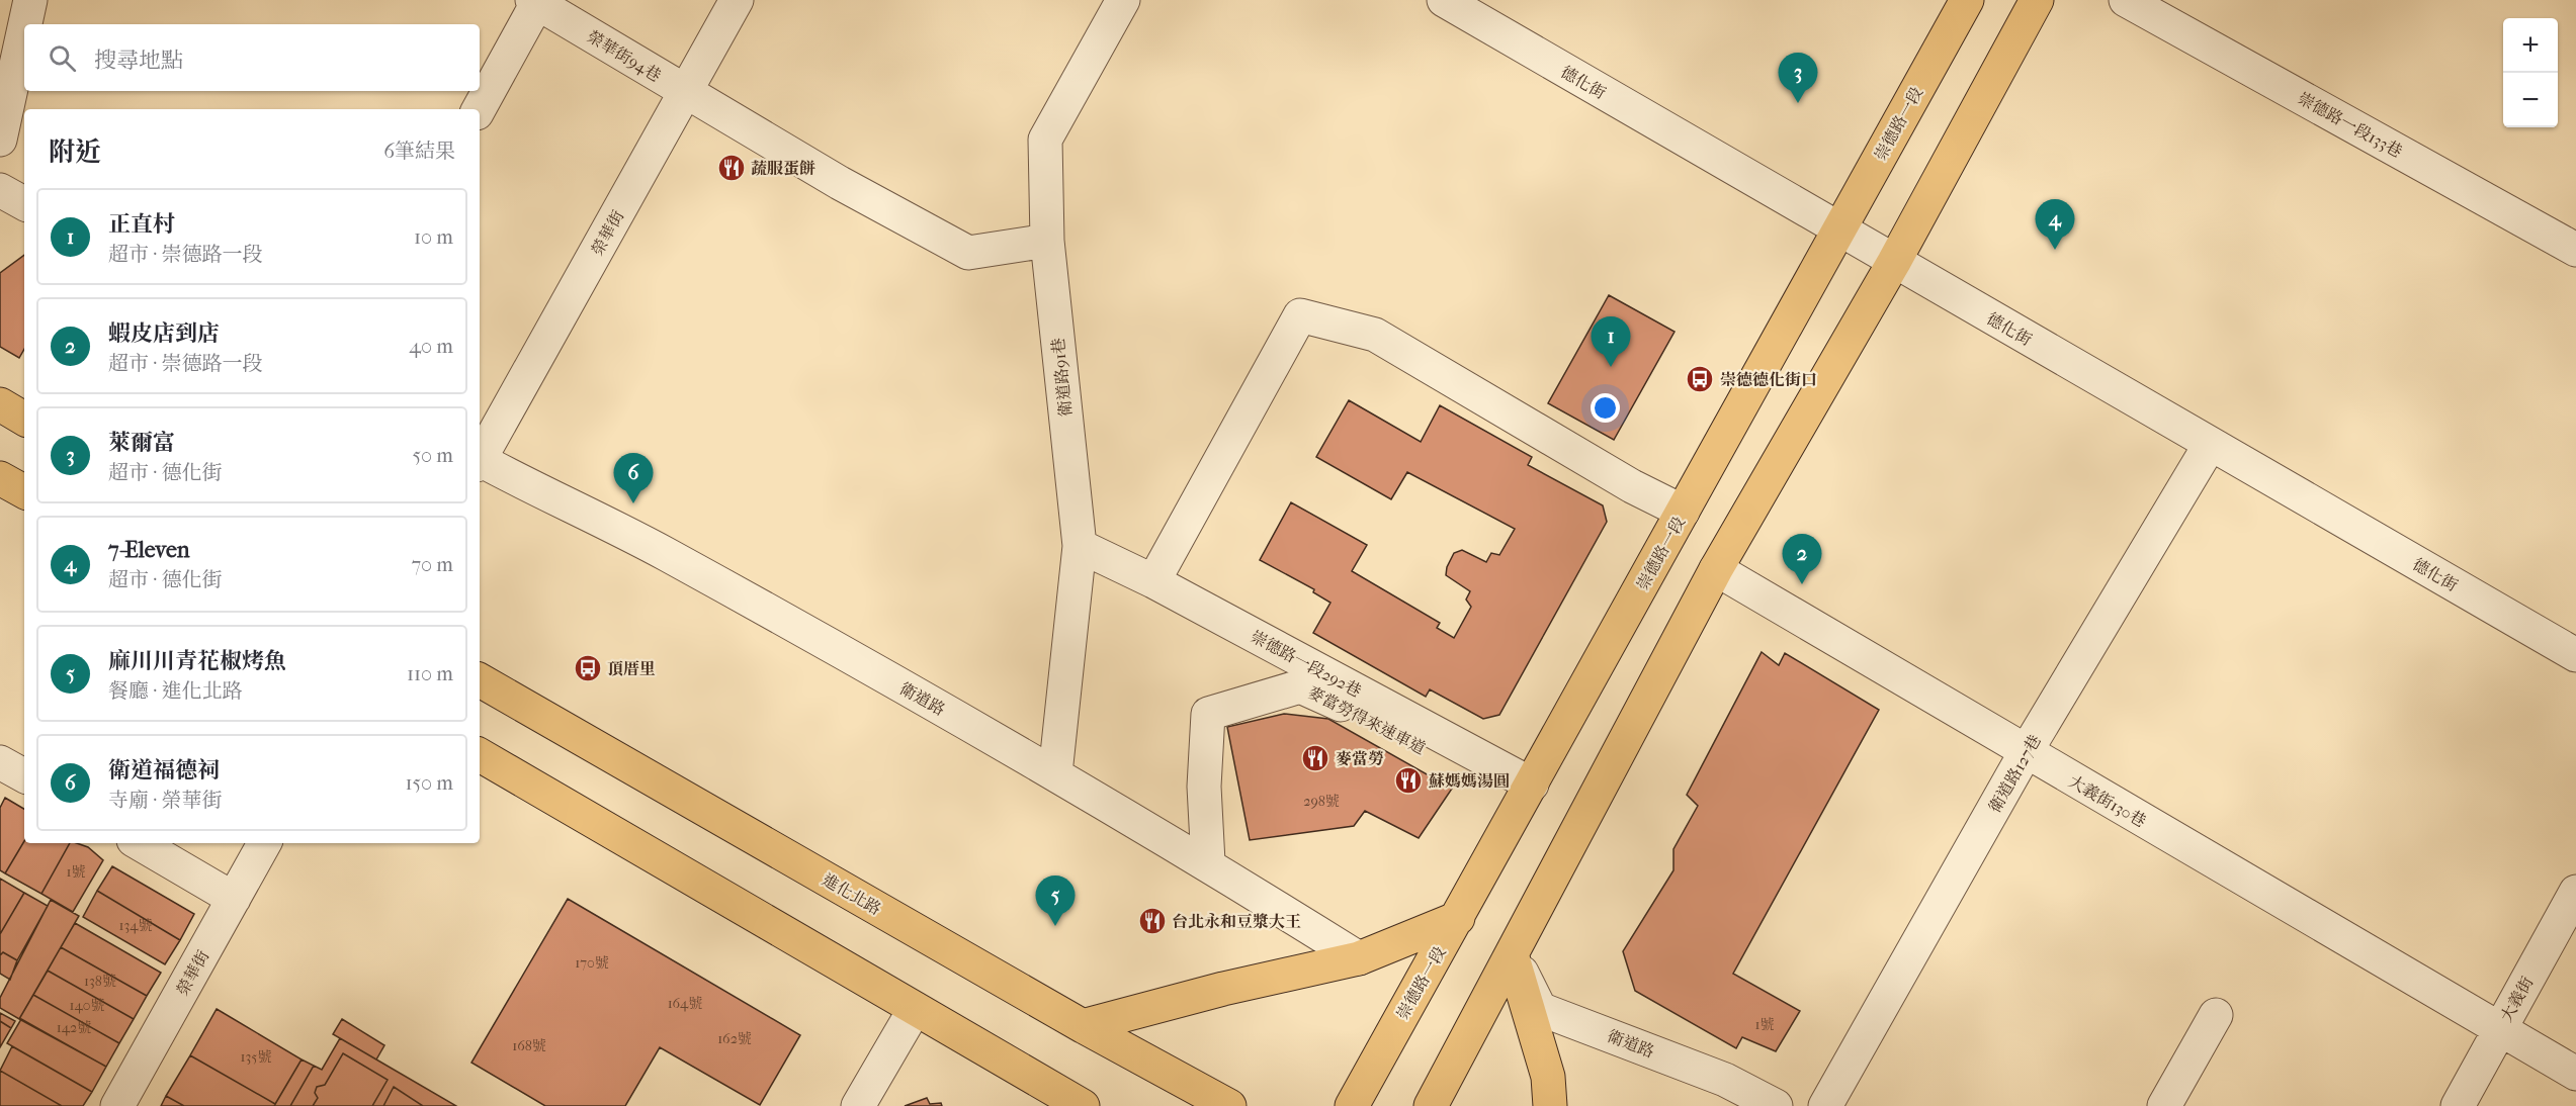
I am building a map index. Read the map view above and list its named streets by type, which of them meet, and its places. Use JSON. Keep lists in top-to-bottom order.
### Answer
{
  "streets": {
    "main road": ["崇德路一段", "進化北路"],
    "street": [
      "榮華街94巷",
      "德化街",
      "崇德路一段133巷",
      "榮華街",
      "衛道路91巷",
      "崇德路一段292巷",
      "衛道路",
      "麥當勞得來速車道",
      "衛道路127巷",
      "大義街130巷",
      "大義街"
    ]
  },
  "crossings": [
    ["榮華街94巷", "榮華街"],
    ["榮華街94巷", "衛道路91巷"],
    ["德化街", "崇德路一段"],
    ["德化街", "衛道路127巷"],
    ["崇德路一段", "崇德路一段292巷"],
    ["崇德路一段", "麥當勞得來速車道"],
    ["衛道路91巷", "崇德路一段292巷"],
    ["衛道路91巷", "衛道路"],
    ["崇德路一段292巷", "麥當勞得來速車道"],
    ["衛道路", "麥當勞得來速車道"],
    ["衛道路127巷", "大義街130巷"],
    ["大義街130巷", "大義街"]
  ],
  "places": {
    "restaurant": [
      "蔬服蛋餅",
      "麥當勞",
      "蘇媽媽湯圓",
      "台北永和豆漿大王"
    ],
    "bus stop": ["崇德德化街口", "頂厝里"]
  },
  "house_numbers": [
    "298號",
    "1號",
    "134號",
    "170號",
    "138號",
    "164號",
    "140號",
    "1號",
    "142號",
    "162號",
    "168號",
    "135號"
  ],
  "page": {
    "map_buttons": ["+", "−"],
    "search": "搜尋地點",
    "pins": [
      "3",
      "4",
      "1",
      "6",
      "2",
      "5"
    ],
    "heading": ["附近", "6筆結果"],
    "list": [
      {
        "mark": "1",
        "name": "正直村",
        "note": "超市 · 崇德路一段",
        "value": "10 m"
      },
      {
        "mark": "2",
        "name": "蝦皮店到店",
        "note": "超市 · 崇德路一段",
        "value": "40 m"
      },
      {
        "mark": "3",
        "name": "萊爾富",
        "note": "超市 · 德化街",
        "value": "50 m"
      },
      {
        "mark": "4",
        "name": "7-Eleven",
        "note": "超市 · 德化街",
        "value": "70 m"
      },
      {
        "mark": "5",
        "name": "麻川川青花椒烤魚",
        "note": "餐廳 · 進化北路",
        "value": "110 m"
      },
      {
        "mark": "6",
        "name": "衛道福德祠",
        "note": "寺廟 · 榮華街",
        "value": "150 m"
      }
    ]
  }
}
